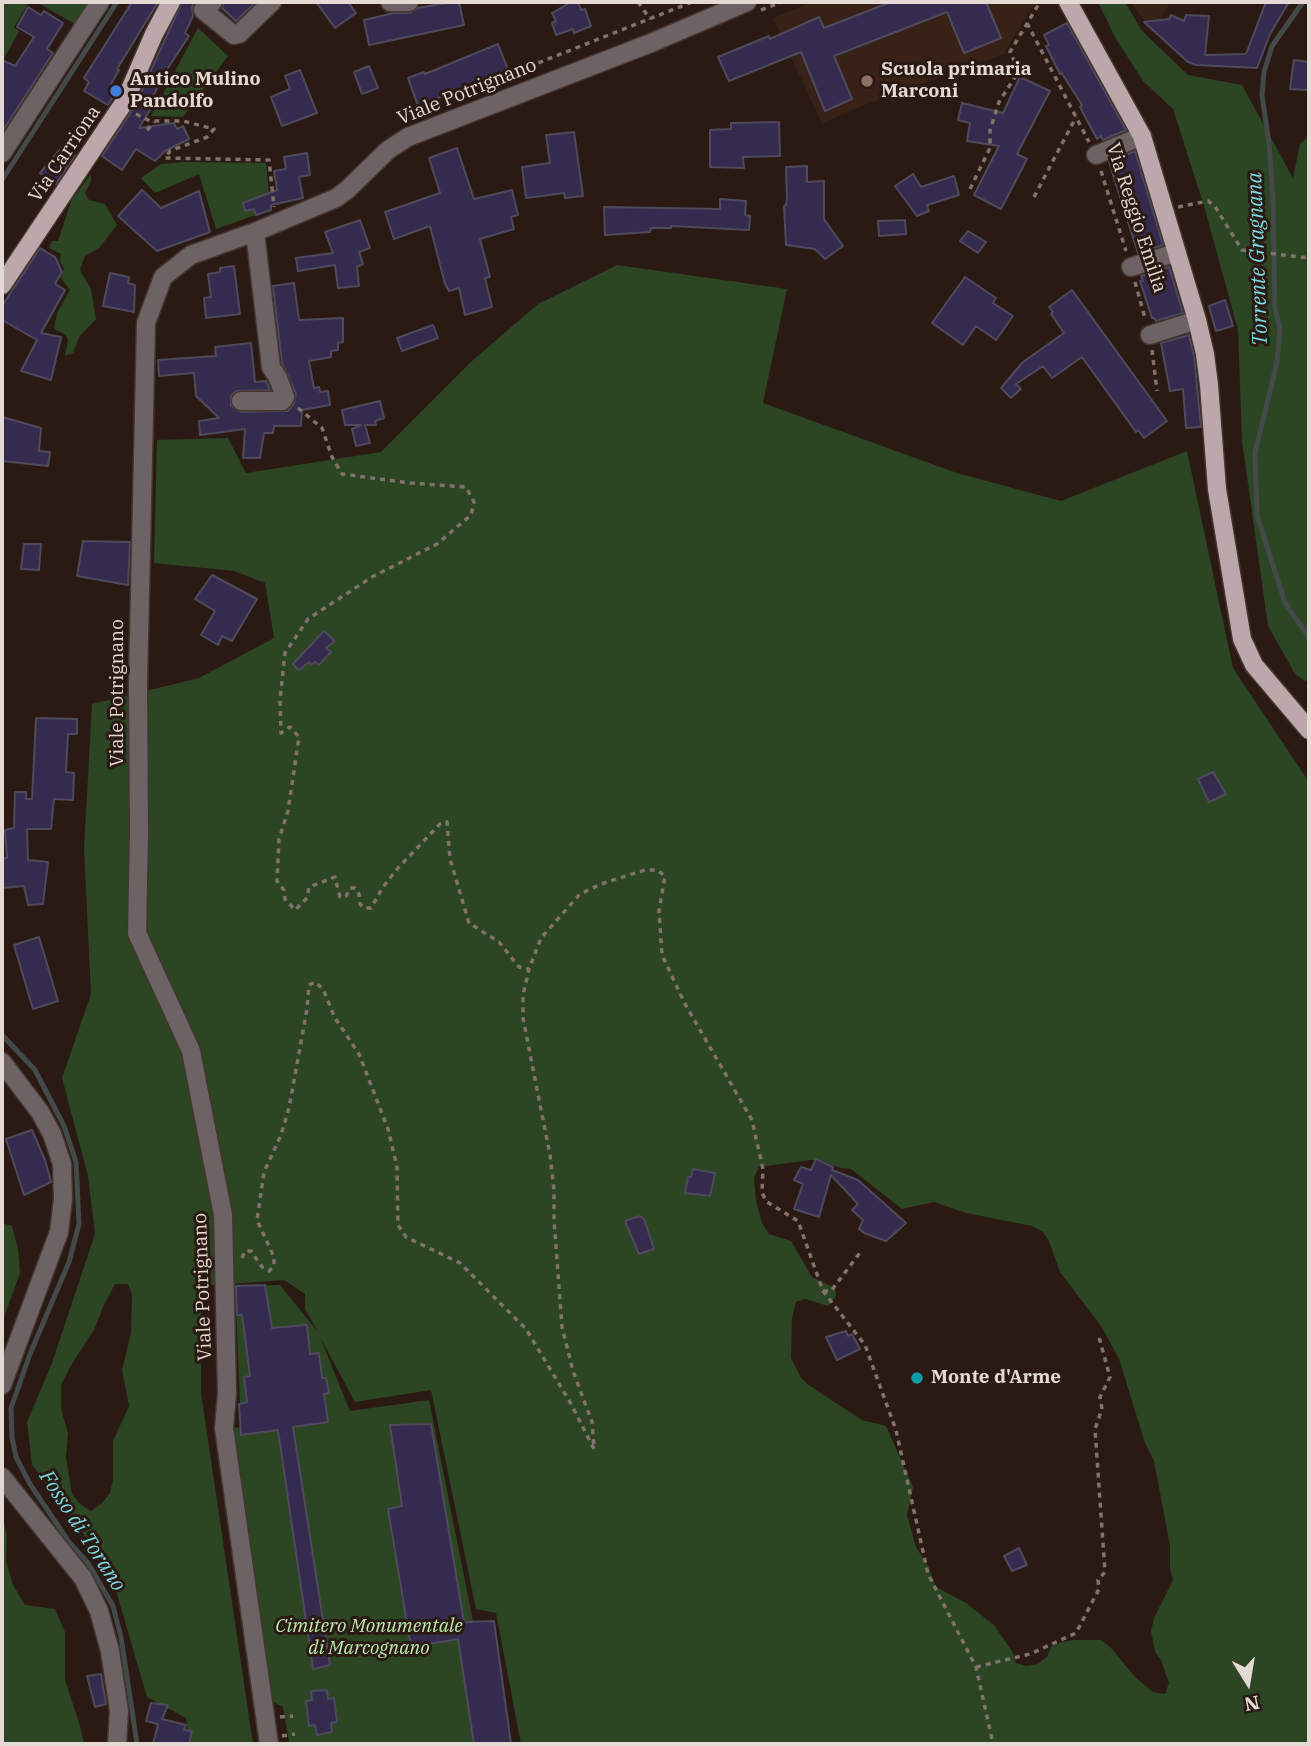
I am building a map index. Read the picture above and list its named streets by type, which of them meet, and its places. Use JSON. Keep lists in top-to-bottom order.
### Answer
{
  "streets": {
    "main road": ["Via Carriona"],
    "street": ["Viale Potrignano"],
    "path": ["Via Reggio Emilia"]
  },
  "water": ["Torrente Gragnana", "Fosso di Torano"],
  "parks": ["Cimitero Monumentale di Marcognano"],
  "places": ["Scuola primaria Marconi", "Antico Mulino Pandolfo", "Monte d'Arme"],
  "north": "bottom"
}
